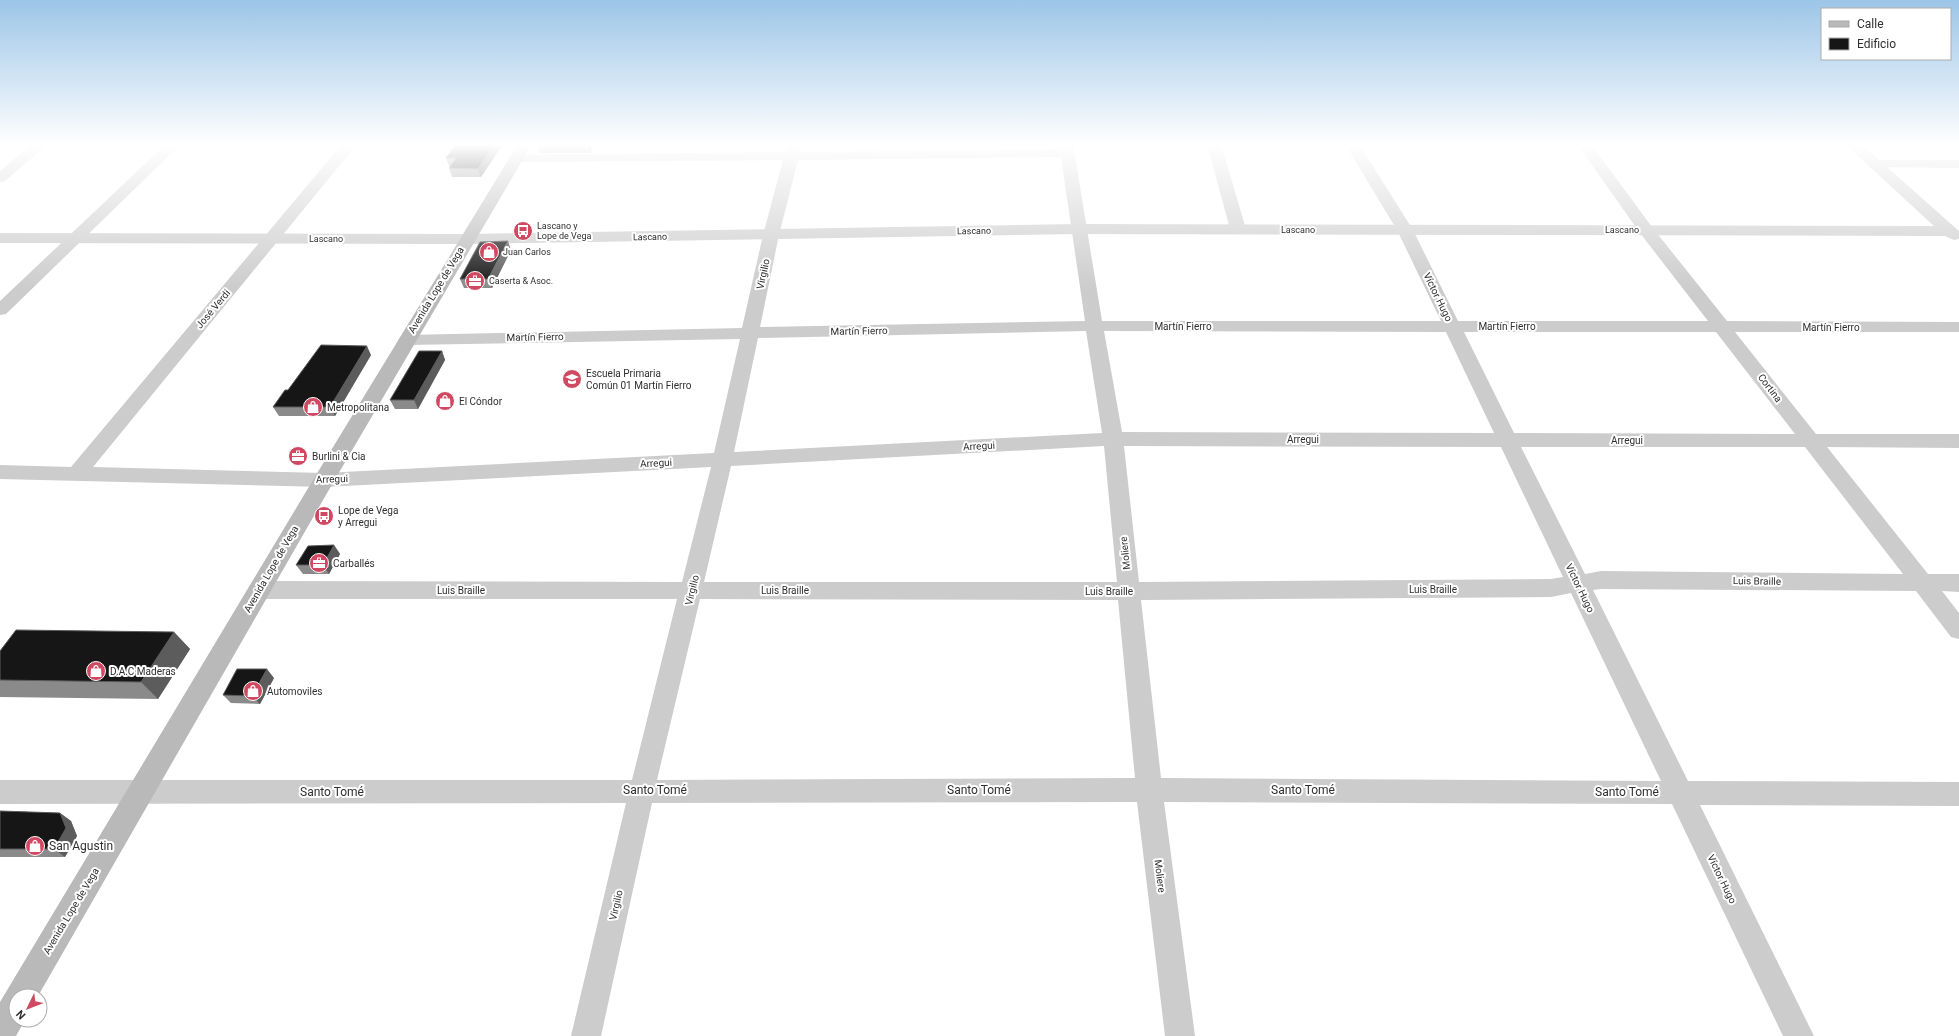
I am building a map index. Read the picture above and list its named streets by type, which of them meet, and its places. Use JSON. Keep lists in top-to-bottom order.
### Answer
{
  "streets": {
    "main road": ["Avenida Lope de Vega"],
    "street": [
      "Lascano",
      "Virgilio",
      "Víctor Hugo",
      "José Verdi",
      "Martín Fierro",
      "Cortina",
      "Arregui",
      "Moliere",
      "Luis Braille",
      "Santo Tomé"
    ]
  },
  "crossings": [
    ["Lascano", "Virgilio"],
    ["Lascano", "Avenida Lope de Vega"],
    ["Lascano", "Víctor Hugo"],
    ["Lascano", "José Verdi"],
    ["Lascano", "Cortina"],
    ["Lascano", "Moliere"],
    ["Virgilio", "Martín Fierro"],
    ["Virgilio", "Arregui"],
    ["Virgilio", "Luis Braille"],
    ["Virgilio", "Santo Tomé"],
    ["Avenida Lope de Vega", "Martín Fierro"],
    ["Avenida Lope de Vega", "Arregui"],
    ["Avenida Lope de Vega", "Luis Braille"],
    ["Avenida Lope de Vega", "Santo Tomé"],
    ["Víctor Hugo", "Martín Fierro"],
    ["Víctor Hugo", "Arregui"],
    ["Víctor Hugo", "Luis Braille"],
    ["Víctor Hugo", "Santo Tomé"],
    ["José Verdi", "Arregui"],
    ["Martín Fierro", "Cortina"],
    ["Martín Fierro", "Moliere"],
    ["Cortina", "Arregui"],
    ["Cortina", "Luis Braille"],
    ["Arregui", "Moliere"],
    ["Moliere", "Luis Braille"],
    ["Moliere", "Santo Tomé"]
  ],
  "places": {
    "bus stop": ["Lascano y Lope de Vega", "Lope de Vega y Arregui"],
    "shop": [
      "Juan Carlos",
      "El Cóndor",
      "Metropolitana",
      "D.A.C Maderas",
      "Automoviles",
      "San Agustin"
    ],
    "office": ["Caserta & Asoc.", "Burlini & Cia", "Carballés"],
    "school or university": ["Escuela Primaria Común 01 Martín Fierro"]
  },
  "legend": ["Calle", "Edificio"],
  "north": "bottom left"
}
